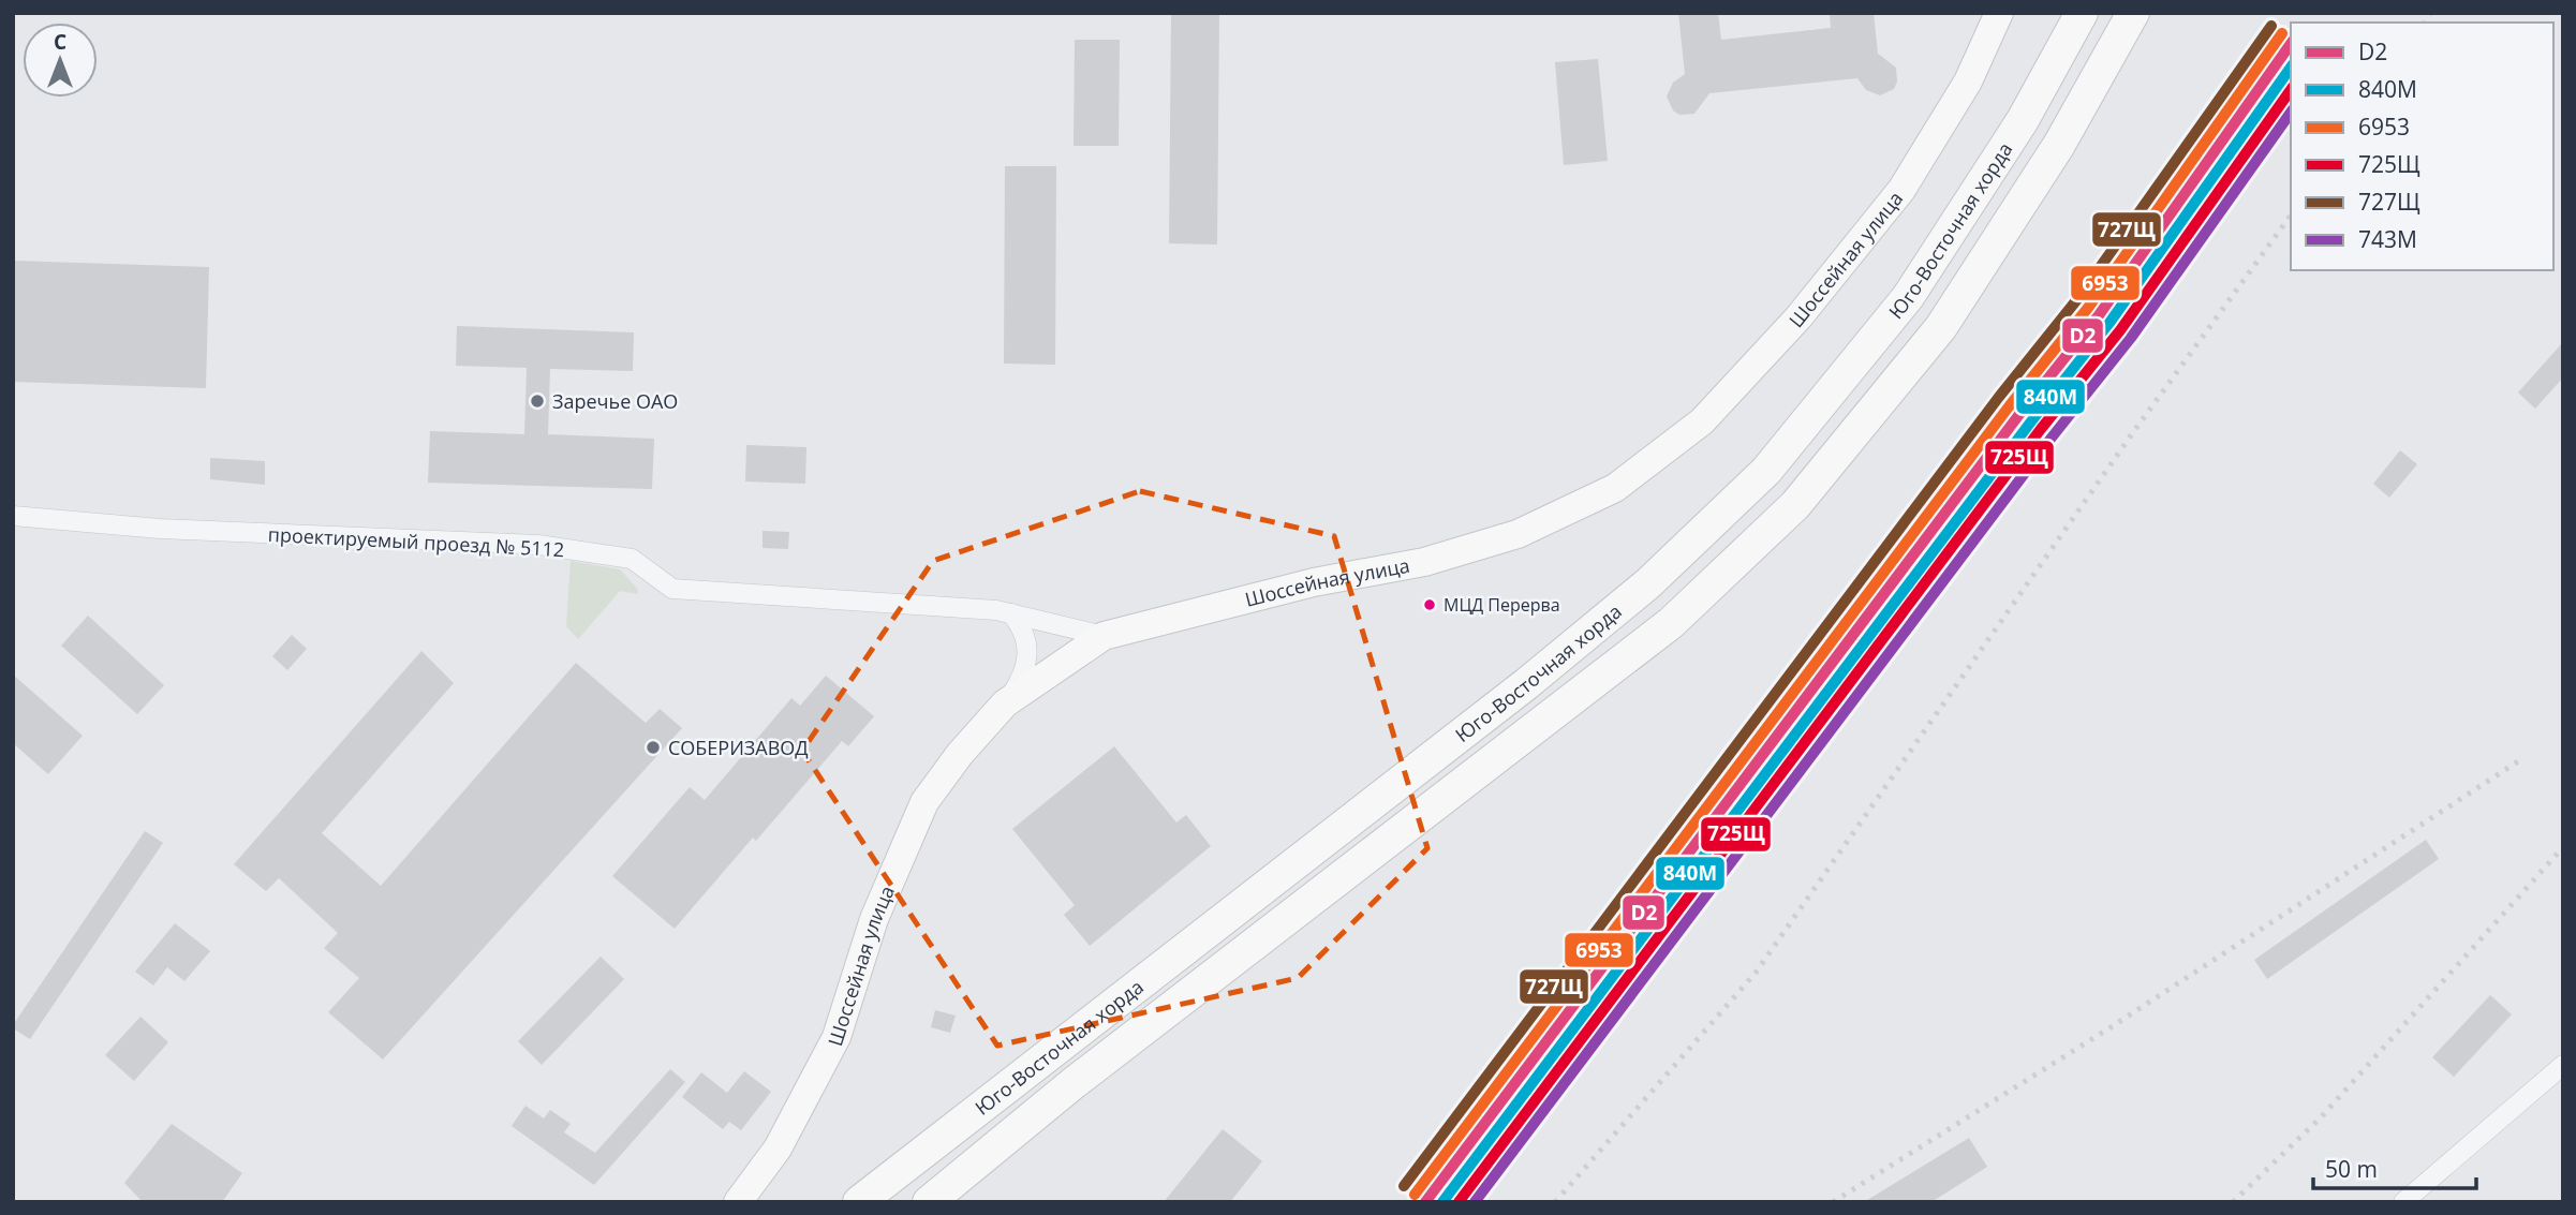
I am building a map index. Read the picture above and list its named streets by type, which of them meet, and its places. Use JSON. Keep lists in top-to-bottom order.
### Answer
{
  "streets": {
    "main road": ["Юго-Восточная хорда", "Шоссейная улица"],
    "street": ["проектируемый проезд № 5112"]
  },
  "crossings": [
    ["Шоссейная улица", "проектируемый проезд № 5112"]
  ],
  "places": ["Заречье ОАО", "МЦД Перерва", "СОБЕРИЗАВОД"],
  "lines": [
    "transit line 727Щ",
    "transit line 6953",
    "transit line D2",
    "transit line 840М",
    "transit line 725Щ",
    "transit line 743М"
  ],
  "legend": [
    "D2",
    "840М",
    "6953",
    "725Щ",
    "727Щ",
    "743М"
  ],
  "scale_bar": "50 m",
  "north": "top"
}
